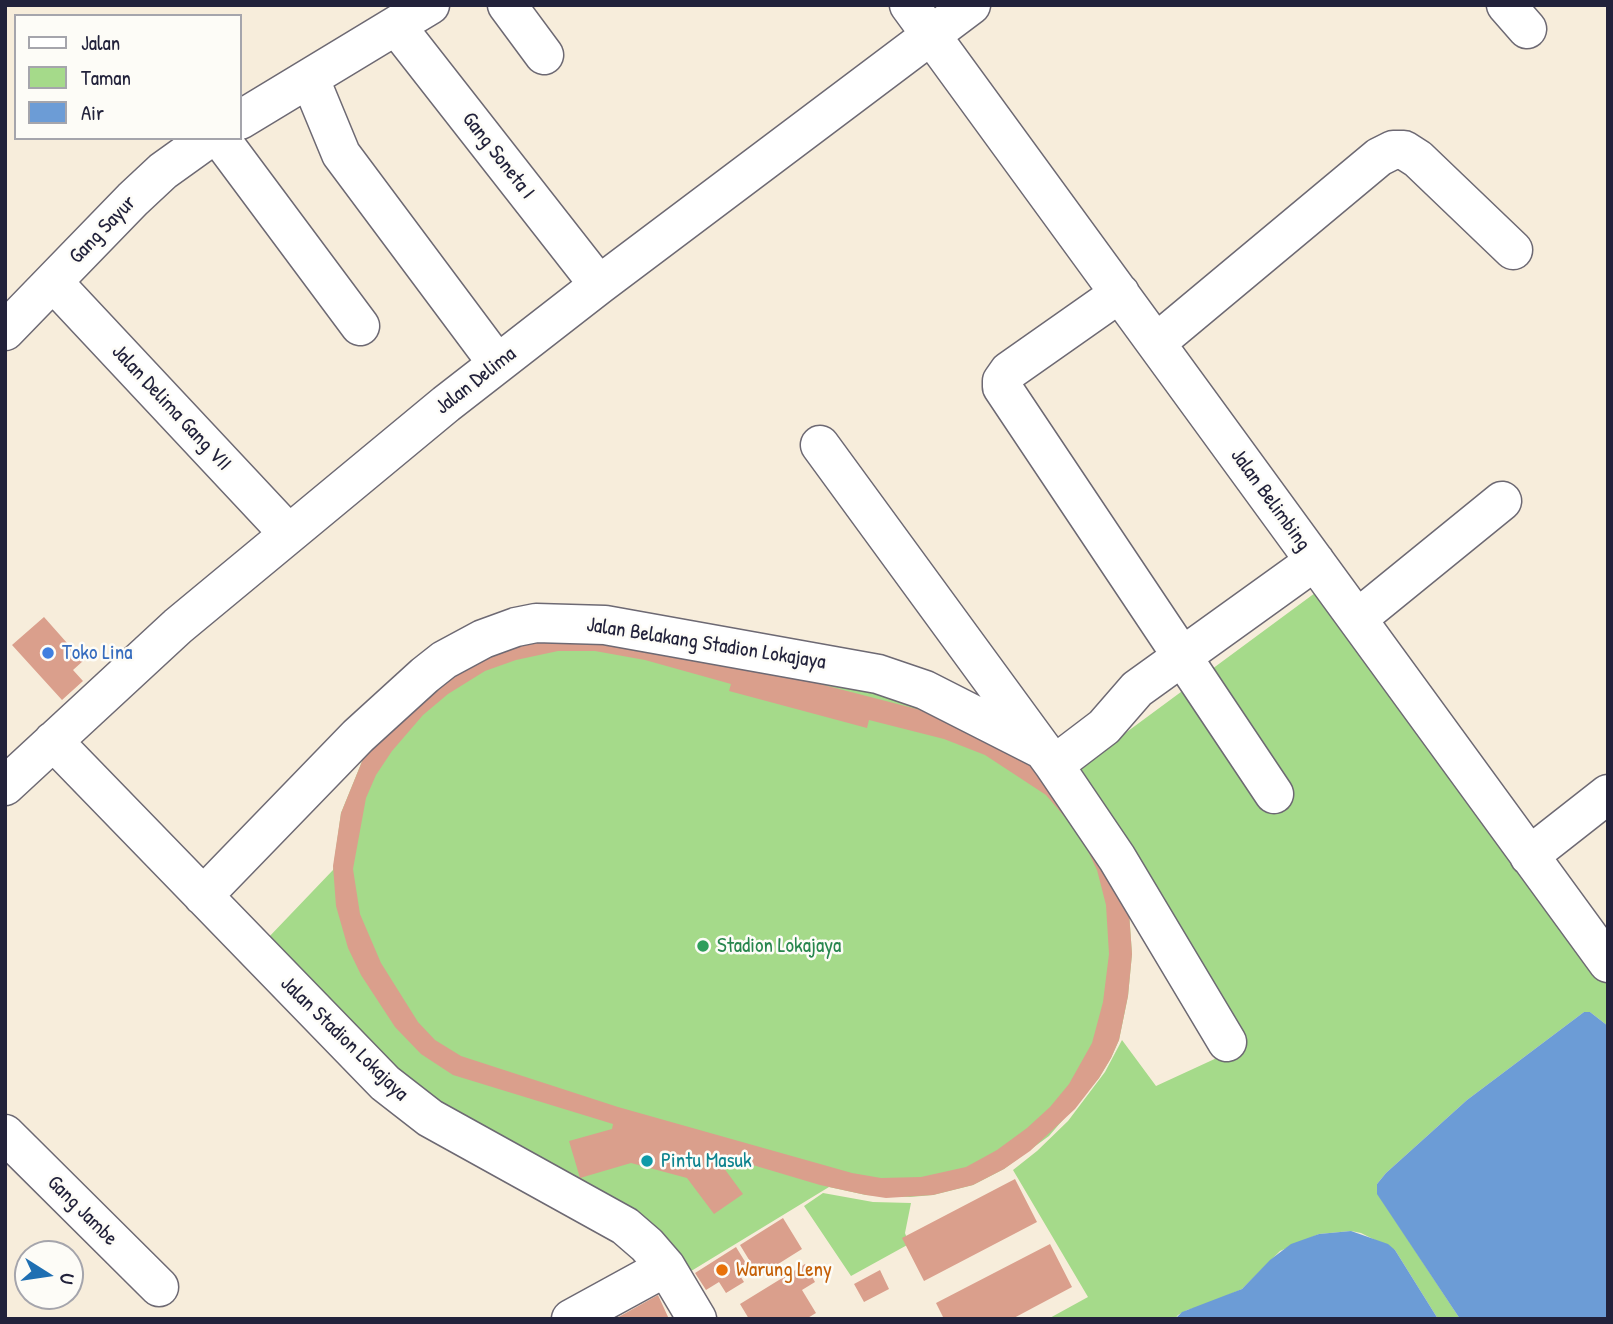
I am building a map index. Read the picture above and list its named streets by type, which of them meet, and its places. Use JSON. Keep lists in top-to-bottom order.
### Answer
{
  "streets": {
    "street": [
      "Gang Soneta I",
      "Gang Sayur",
      "Jalan Delima",
      "Jalan Delima Gang VII",
      "Jalan Belimbing",
      "Jalan Belakang Stadion Lokajaya",
      "Jalan Stadion Lokajaya",
      "Gang Jambe"
    ]
  },
  "crossings": [
    ["Gang Soneta I", "Jalan Delima"],
    ["Gang Sayur", "Jalan Delima Gang VII"],
    ["Jalan Delima", "Jalan Delima Gang VII"],
    ["Jalan Delima", "Jalan Belimbing"],
    ["Jalan Delima", "Jalan Stadion Lokajaya"],
    ["Jalan Belakang Stadion Lokajaya", "Jalan Stadion Lokajaya"]
  ],
  "places": [
    "Toko Lina",
    "Stadion Lokajaya",
    "Pintu Masuk",
    "Warung Leny"
  ],
  "legend": ["Jalan", "Taman", "Air"],
  "north": "right"
}
